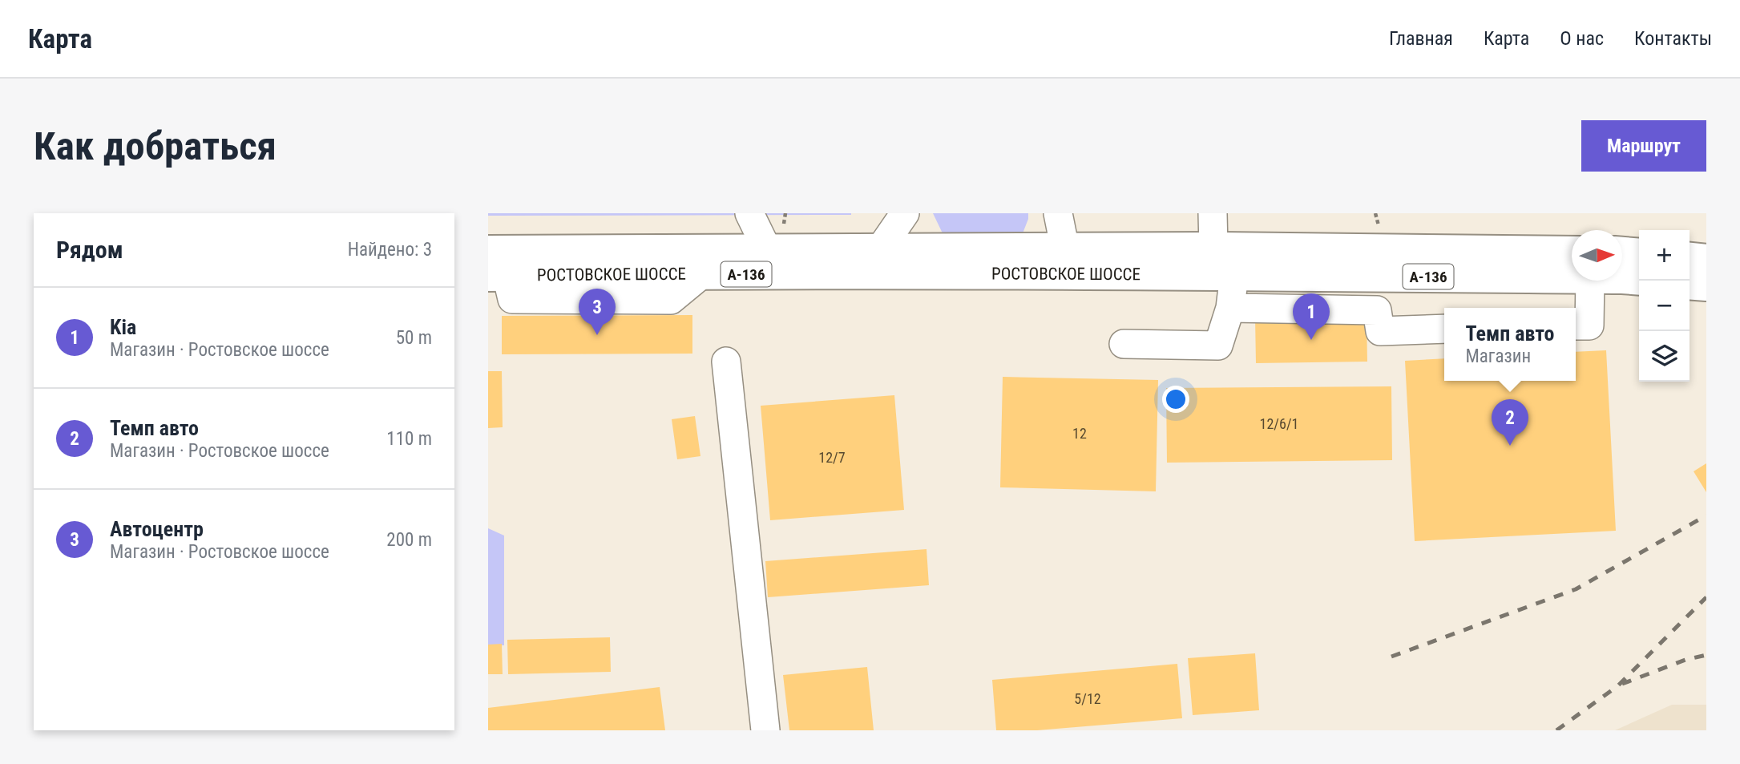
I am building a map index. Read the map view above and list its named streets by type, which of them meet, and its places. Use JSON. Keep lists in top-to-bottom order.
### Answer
{
  "streets": {
    "main road": ["РОСТОВСКОЕ ШОССЕ", "А-136"]
  },
  "house_numbers": [
    "12/6/1",
    "12",
    "12/7",
    "5/12"
  ],
  "north": "right",
  "page": {
    "header": "Карта",
    "nav": [
      "Главная",
      "Карта",
      "О нас",
      "Контакты"
    ],
    "buttons": "Маршрут",
    "title": "Как добраться",
    "heading": ["Рядом", "Найдено: 3"],
    "map_buttons": ["+", "−"],
    "list": [
      {
        "mark": "1",
        "name": "Kia",
        "note": "Магазин · Ростовское шоссе",
        "value": "50 m"
      },
      {
        "mark": "2",
        "name": "Темп авто",
        "note": "Магазин · Ростовское шоссе",
        "value": "110 m"
      },
      {
        "mark": "3",
        "name": "Автоцентр",
        "note": "Магазин · Ростовское шоссе",
        "value": "200 m"
      }
    ],
    "pins": ["3", "1", "2"],
    "popup": ["Темп авто", "Магазин"]
  }
}
